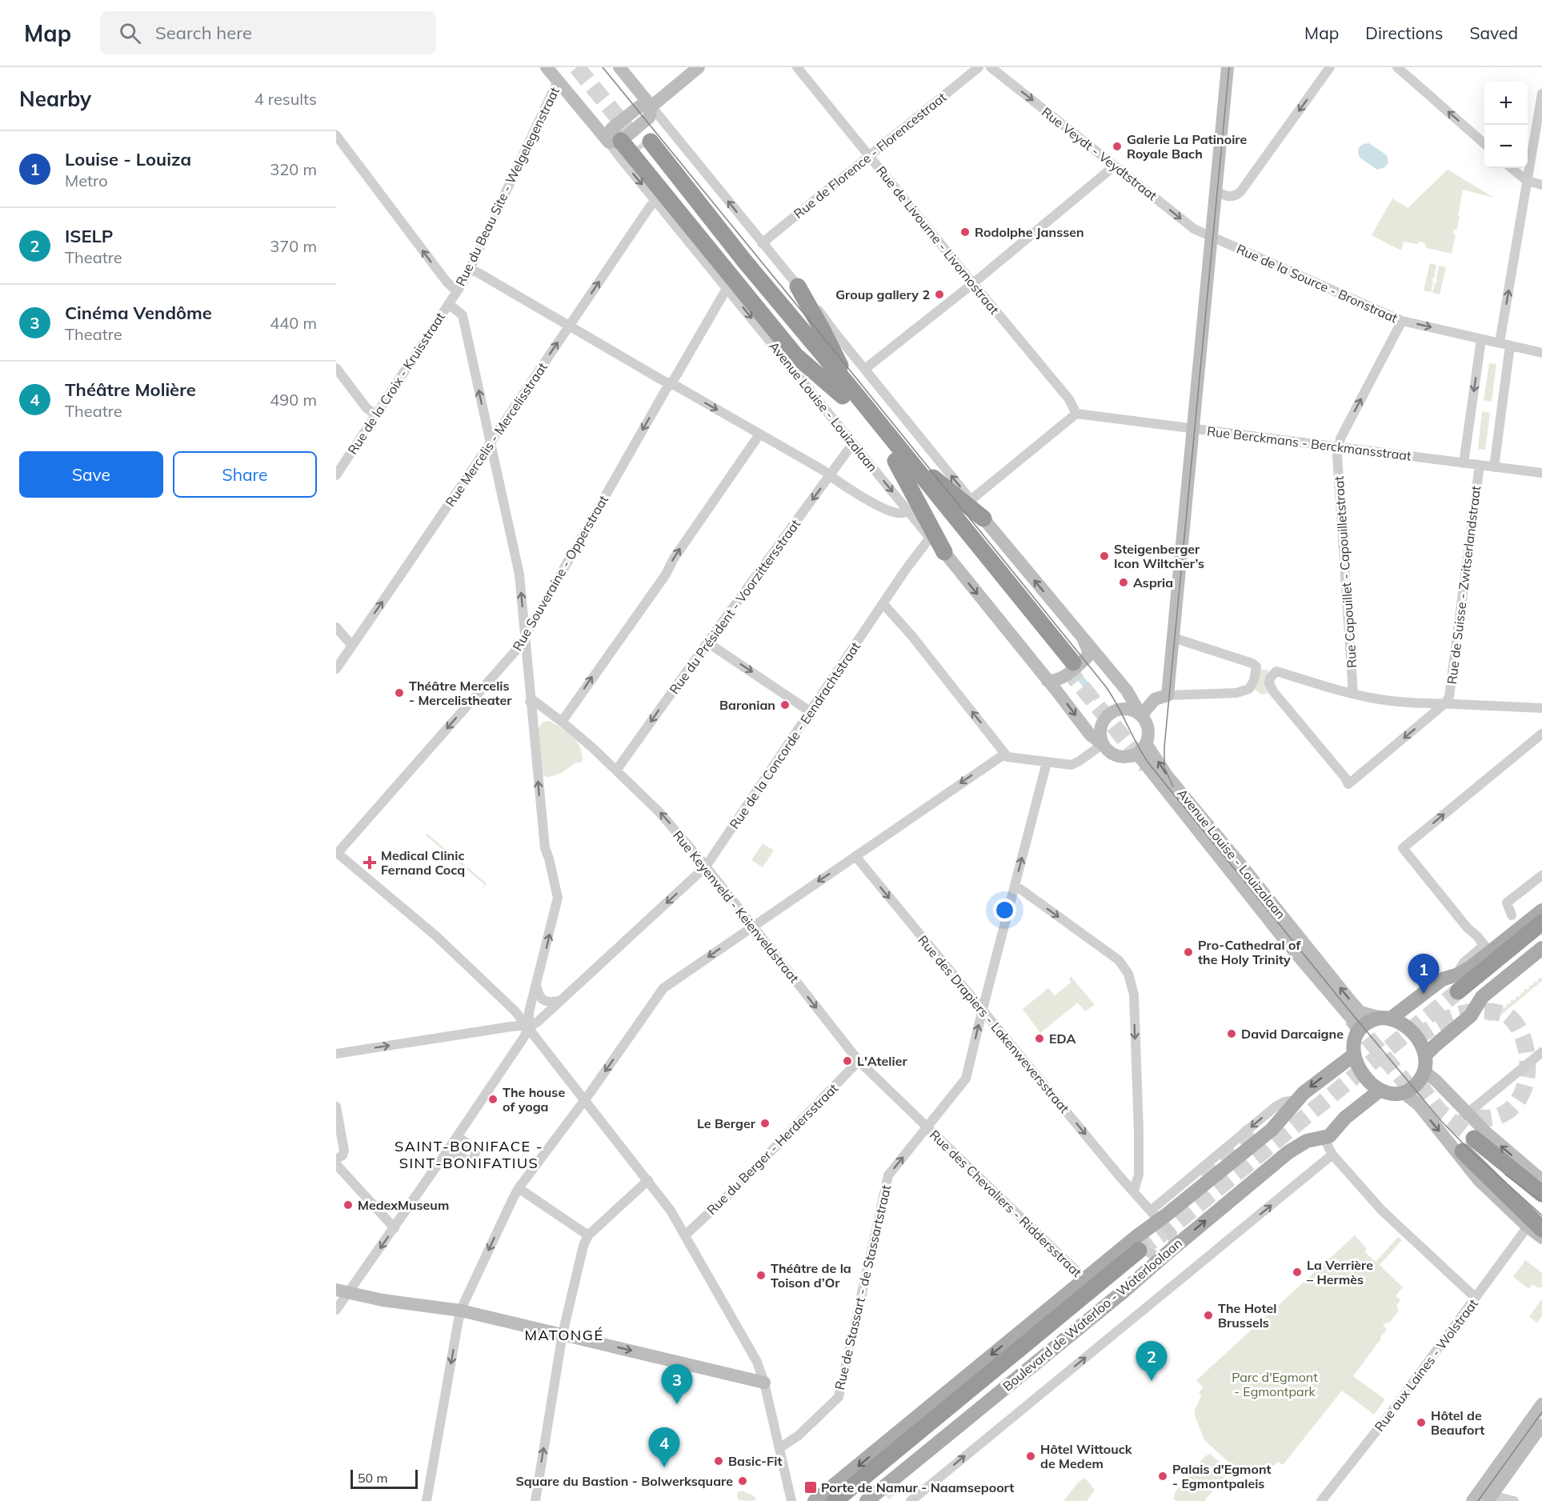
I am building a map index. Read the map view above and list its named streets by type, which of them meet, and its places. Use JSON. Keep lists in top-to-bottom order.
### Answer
{
  "streets": {
    "highway": ["Avenue Louise - Louizalaan"],
    "main road": ["Boulevard de Waterloo - Waterloolaan"],
    "street": [
      "Rue Veydt - Veydtstraat",
      "Rue de Florence - Florencestraat",
      "Rue du Beau Site - Welgelegenstraat",
      "Rue de Livourne - Livornostraat",
      "Rue de la Source - Bronstraat",
      "Rue de la Croix - Kruisstraat",
      "Rue Mercelis - Mercelisstraat",
      "Rue Berckmans - Berckmansstraat",
      "Rue Capouillet - Capouilletstraat",
      "Rue Souveraine - Opperstraat",
      "Rue de Suisse - Zwitserlandstraat",
      "Rue du Président - Voorzittersstraat",
      "Rue de la Concorde - Eendrachtstraat",
      "Rue Keyenveld - Keienveldstraat",
      "Rue des Drapiers - Lakenweversstraat",
      "Rue du Berger - Herdersstraat",
      "Rue des Chevaliers - Riddersstraat",
      "Rue de Stassart - de Stassartstraat",
      "Rue aux Laines - Wolstraat"
    ]
  },
  "crossings": [
    ["Rue Veydt - Veydtstraat", "Rue de la Source - Bronstraat"],
    ["Rue de Florence - Florencestraat", "Rue de Livourne - Livornostraat"],
    ["Rue du Beau Site - Welgelegenstraat", "Rue de la Croix - Kruisstraat"],
    ["Rue du Beau Site - Welgelegenstraat", "Avenue Louise - Louizalaan"],
    ["Rue de Livourne - Livornostraat", "Rue Berckmans - Berckmansstraat"],
    ["Rue de la Source - Bronstraat", "Rue Capouillet - Capouilletstraat"],
    ["Avenue Louise - Louizalaan", "Rue Mercelis - Mercelisstraat"],
    ["Avenue Louise - Louizalaan", "Rue Souveraine - Opperstraat"],
    ["Avenue Louise - Louizalaan", "Rue du Président - Voorzittersstraat"],
    ["Avenue Louise - Louizalaan", "Rue de la Concorde - Eendrachtstraat"],
    ["Avenue Louise - Louizalaan", "Boulevard de Waterloo - Waterloolaan"],
    ["Rue Berckmans - Berckmansstraat", "Rue Capouillet - Capouilletstraat"],
    ["Rue Berckmans - Berckmansstraat", "Rue de Suisse - Zwitserlandstraat"],
    ["Rue du Président - Voorzittersstraat", "Rue Keyenveld - Keienveldstraat"],
    ["Rue de la Concorde - Eendrachtstraat", "Rue Keyenveld - Keienveldstraat"],
    ["Rue Keyenveld - Keienveldstraat", "Rue du Berger - Herdersstraat"],
    ["Rue Keyenveld - Keienveldstraat", "Rue des Chevaliers - Riddersstraat"],
    ["Rue Keyenveld - Keienveldstraat", "Rue de Stassart - de Stassartstraat"],
    ["Rue des Drapiers - Lakenweversstraat", "Rue de Stassart - de Stassartstraat"],
    ["Rue des Drapiers - Lakenweversstraat", "Boulevard de Waterloo - Waterloolaan"],
    ["Rue des Chevaliers - Riddersstraat", "Rue de Stassart - de Stassartstraat"]
  ],
  "one_way": [
    "Rue Veydt - Veydtstraat",
    "Rue Mercelis - Mercelisstraat",
    "Rue Capouillet - Capouilletstraat",
    "Rue Souveraine - Opperstraat",
    "Rue des Drapiers - Lakenweversstraat",
    "Rue de Stassart - de Stassartstraat"
  ],
  "districts": ["SAINT-BONIFACE - SINT-BONIFATIUS", "MATONGÉ"],
  "parks": ["Parc d'Egmont - Egmontpark"],
  "places": {
    "other": [
      "Galerie La Patinoire Royale Bach",
      "Rodolphe Janssen",
      "Group gallery 2",
      "Steigenberger Icon Wiltcher’s",
      "Aspria",
      "Théâtre Mercelis - Mercelistheater",
      "Baronian",
      "Pro-Cathedral of the Holy Trinity",
      "David Darcaigne",
      "EDA",
      "L'Atelier",
      "The house of yoga",
      "Le Berger",
      "MedexMuseum",
      "La Verrière – Hermès",
      "Théâtre de la Toison d’Or",
      "The Hotel Brussels",
      "Hôtel de Beaufort",
      "Hôtel Wittouck de Medem",
      "Basic-Fit",
      "Palais d'Egmont - Egmontpaleis",
      "Square du Bastion - Bolwerksquare"
    ],
    "health": ["Medical Clinic Fernand Cocq"],
    "transit": ["Porte de Namur - Naamsepoort"]
  },
  "scale_bar": "50 m",
  "page": {
    "header": "Map",
    "search": "Search here",
    "nav": ["Map", "Directions", "Saved"],
    "heading": ["Nearby", "4 results"],
    "map_buttons": ["+", "−"],
    "list": [
      {
        "mark": "1",
        "name": "Louise - Louiza",
        "note": "Metro",
        "value": "320 m"
      },
      {
        "mark": "2",
        "name": "ISELP",
        "note": "Theatre",
        "value": "370 m"
      },
      {
        "mark": "3",
        "name": "Cinéma Vendôme",
        "note": "Theatre",
        "value": "440 m"
      },
      {
        "mark": "4",
        "name": "Théâtre Molière",
        "note": "Theatre",
        "value": "490 m"
      }
    ],
    "buttons": ["Save", "Share"],
    "pins": [
      "1",
      "2",
      "3",
      "4"
    ],
    "scale": "50 m"
  }
}
